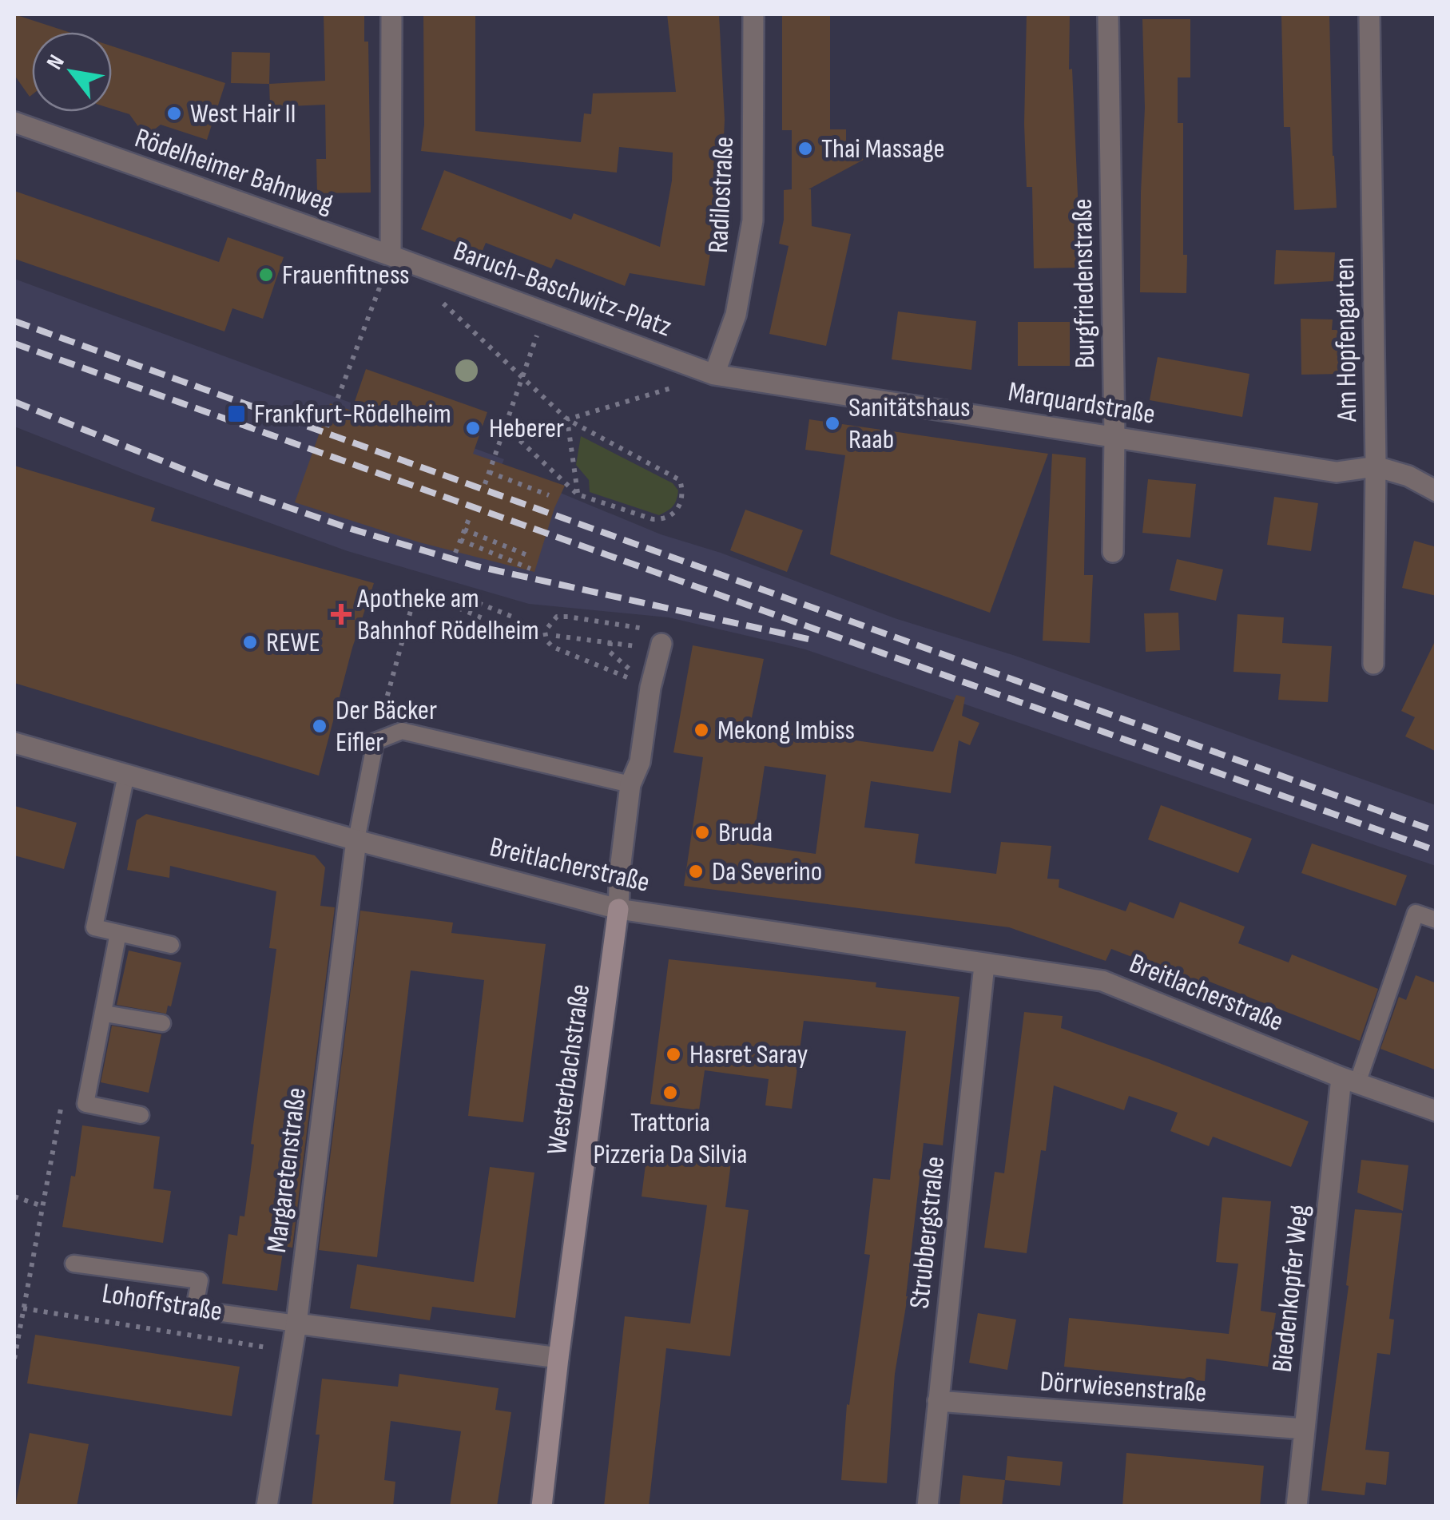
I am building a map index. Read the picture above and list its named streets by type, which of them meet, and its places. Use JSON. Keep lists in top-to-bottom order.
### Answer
{
  "streets": {
    "street": [
      "Rödelheimer Bahnweg",
      "Radilostraße",
      "Burgfriedenstraße",
      "Baruch-Baschwitz-Platz",
      "Am Hopfengarten",
      "Marquardstraße",
      "Breitlacherstraße",
      "Westerbachstraße",
      "Margaretenstraße",
      "Strubbergstraße",
      "Biedenkopfer Weg",
      "Dörrwiesenstraße"
    ],
    "path": ["Lohoffstraße"]
  },
  "crossings": [
    ["Rödelheimer Bahnweg", "Baruch-Baschwitz-Platz"],
    ["Radilostraße", "Baruch-Baschwitz-Platz"],
    ["Radilostraße", "Marquardstraße"],
    ["Burgfriedenstraße", "Marquardstraße"],
    ["Baruch-Baschwitz-Platz", "Marquardstraße"],
    ["Am Hopfengarten", "Marquardstraße"],
    ["Breitlacherstraße", "Westerbachstraße"],
    ["Breitlacherstraße", "Margaretenstraße"],
    ["Breitlacherstraße", "Strubbergstraße"],
    ["Breitlacherstraße", "Biedenkopfer Weg"],
    ["Margaretenstraße", "Lohoffstraße"],
    ["Strubbergstraße", "Dörrwiesenstraße"],
    ["Biedenkopfer Weg", "Dörrwiesenstraße"]
  ],
  "places": {
    "other": [
      "West Hair II",
      "Thai Massage",
      "Frauenfitness",
      "Sanitätshaus Raab",
      "Heberer",
      "REWE",
      "Der Bäcker Eifler",
      "Mekong Imbiss",
      "Bruda",
      "Da Severino",
      "Hasret Saray",
      "Trattoria Pizzeria Da Silvia"
    ],
    "transit": ["Frankfurt-Rödelheim"],
    "health": ["Apotheke am Bahnhof Rödelheim"]
  },
  "north": "top left"
}
